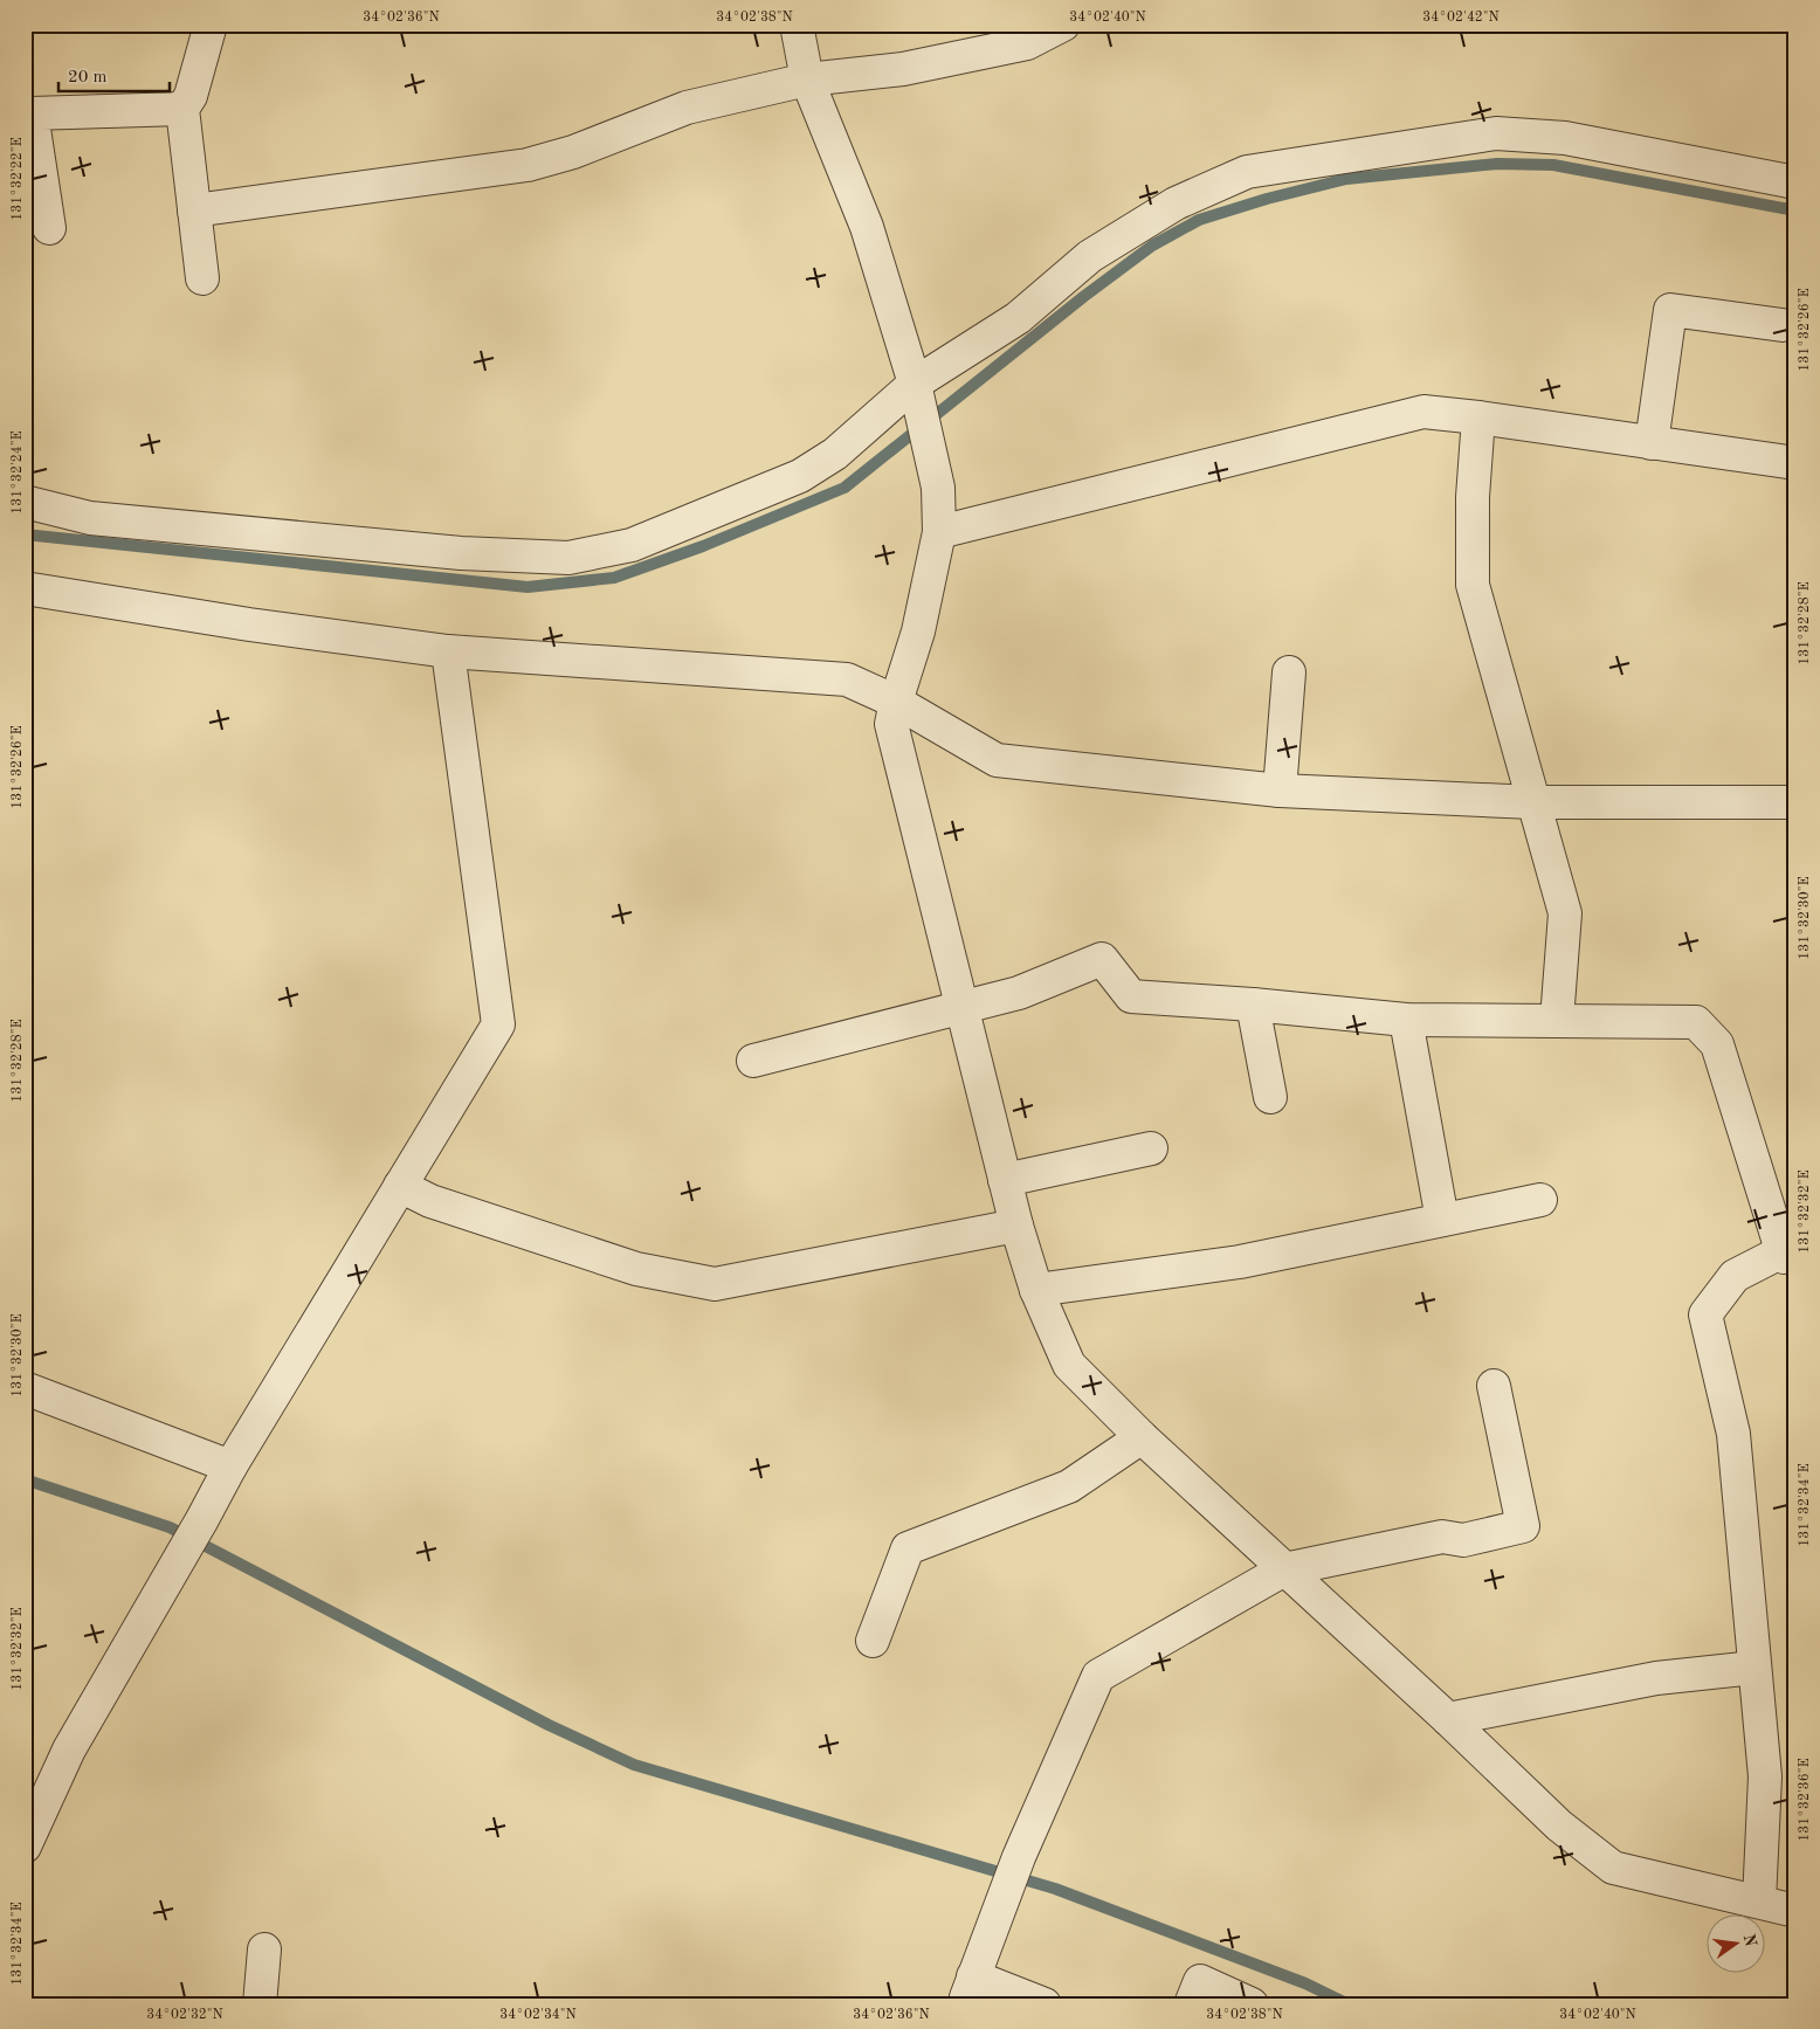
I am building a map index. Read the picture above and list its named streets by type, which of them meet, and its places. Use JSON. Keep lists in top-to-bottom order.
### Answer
{
  "scale_bar": "20 m",
  "north": "right",
  "coordinates": [
    "34°02'36\"N",
    "34°02'38\"N",
    "34°02'40\"N",
    "34°02'42\"N",
    "131°32'22\"E",
    "131°32'26\"E",
    "131°32'24\"E",
    "131°32'28\"E",
    "131°32'30\"E",
    "131°32'32\"E",
    "131°32'34\"E",
    "131°32'36\"E",
    "34°02'32\"N",
    "34°02'34\"N"
  ]
}
